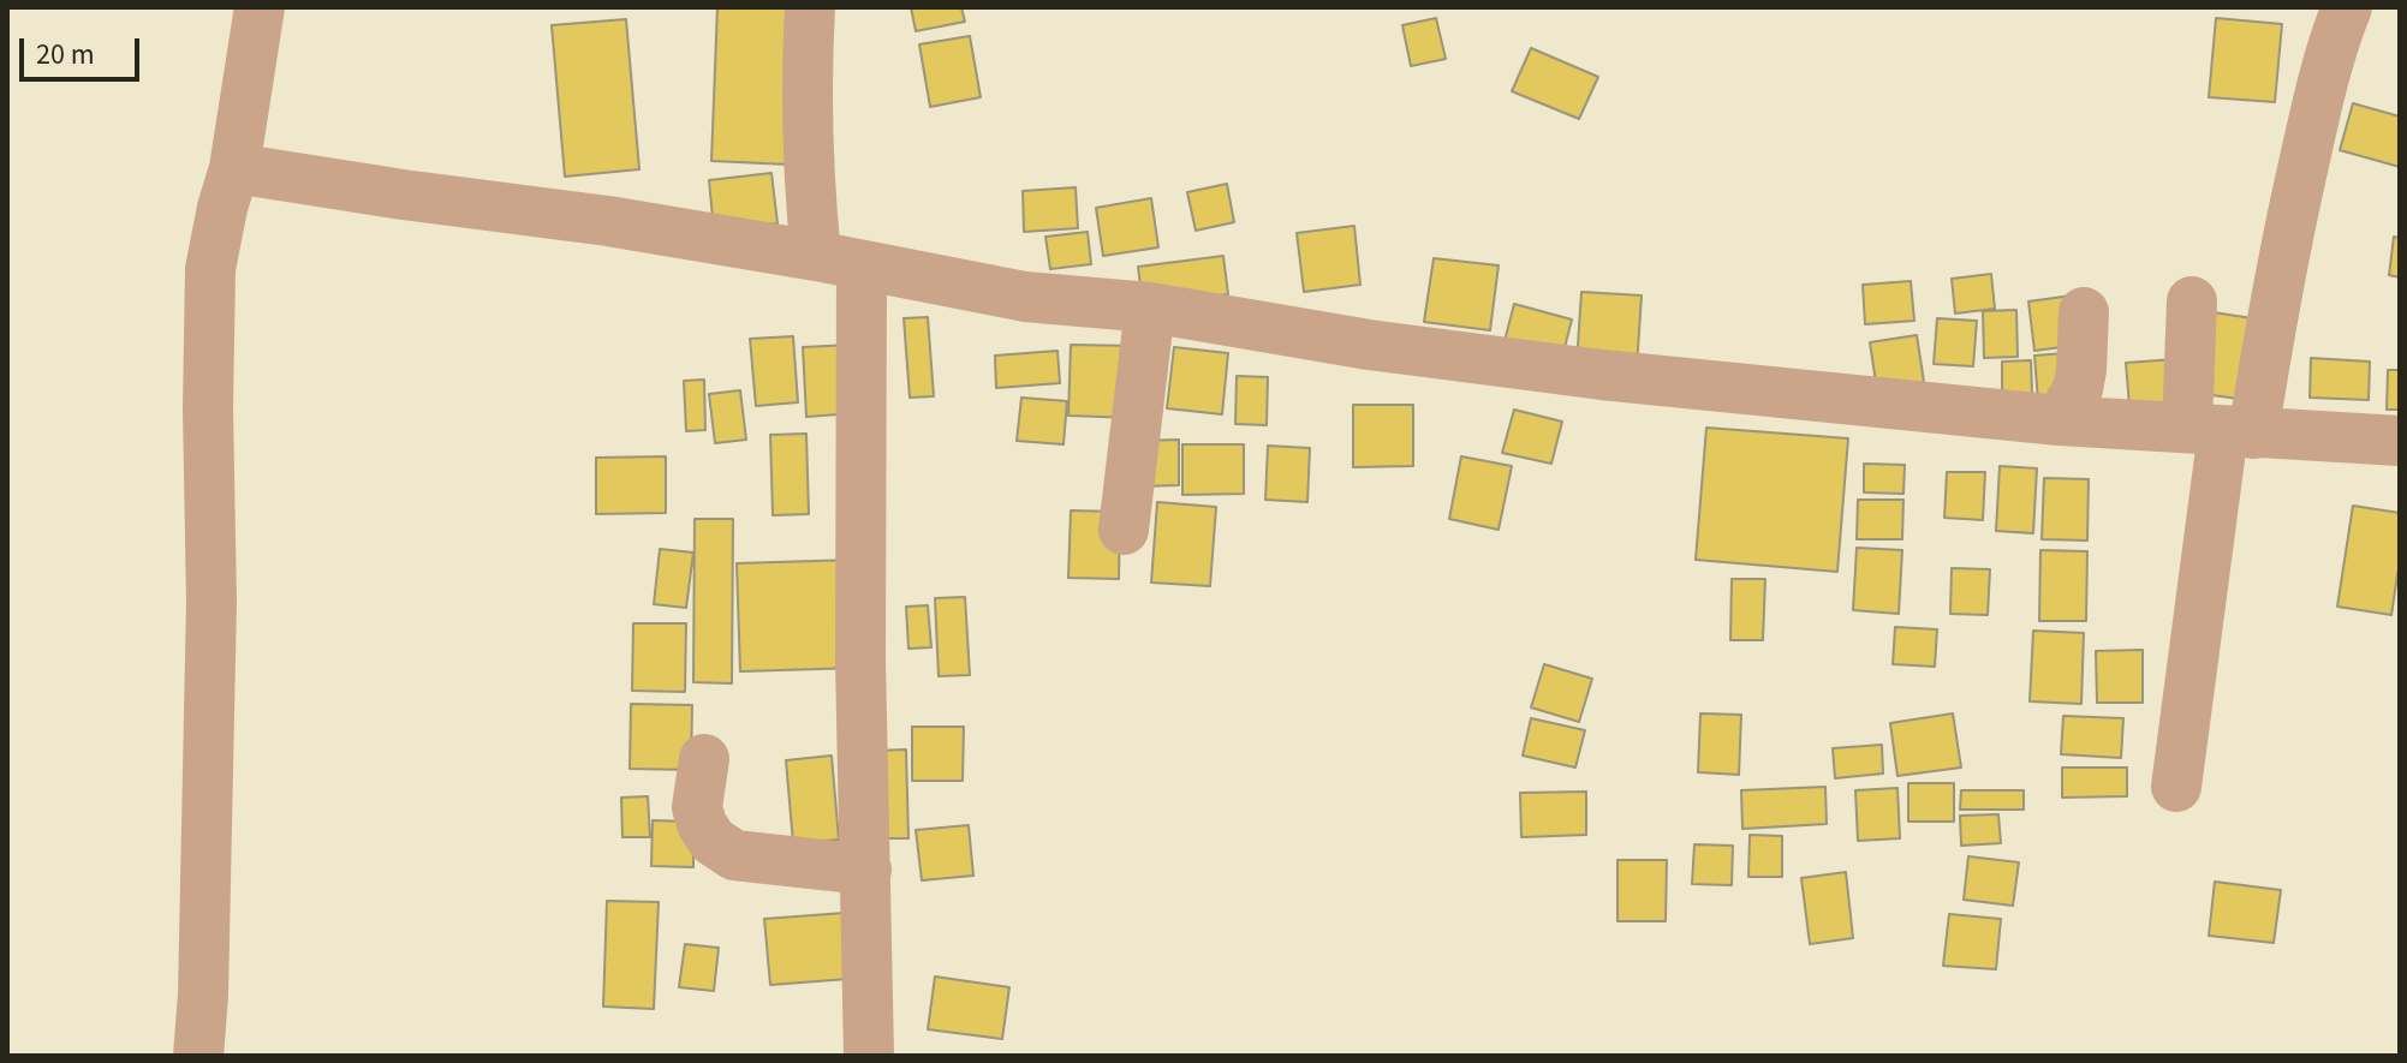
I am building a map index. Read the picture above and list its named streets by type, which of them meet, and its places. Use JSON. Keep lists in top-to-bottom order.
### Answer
{
  "scale_bar": "20 m"
}
